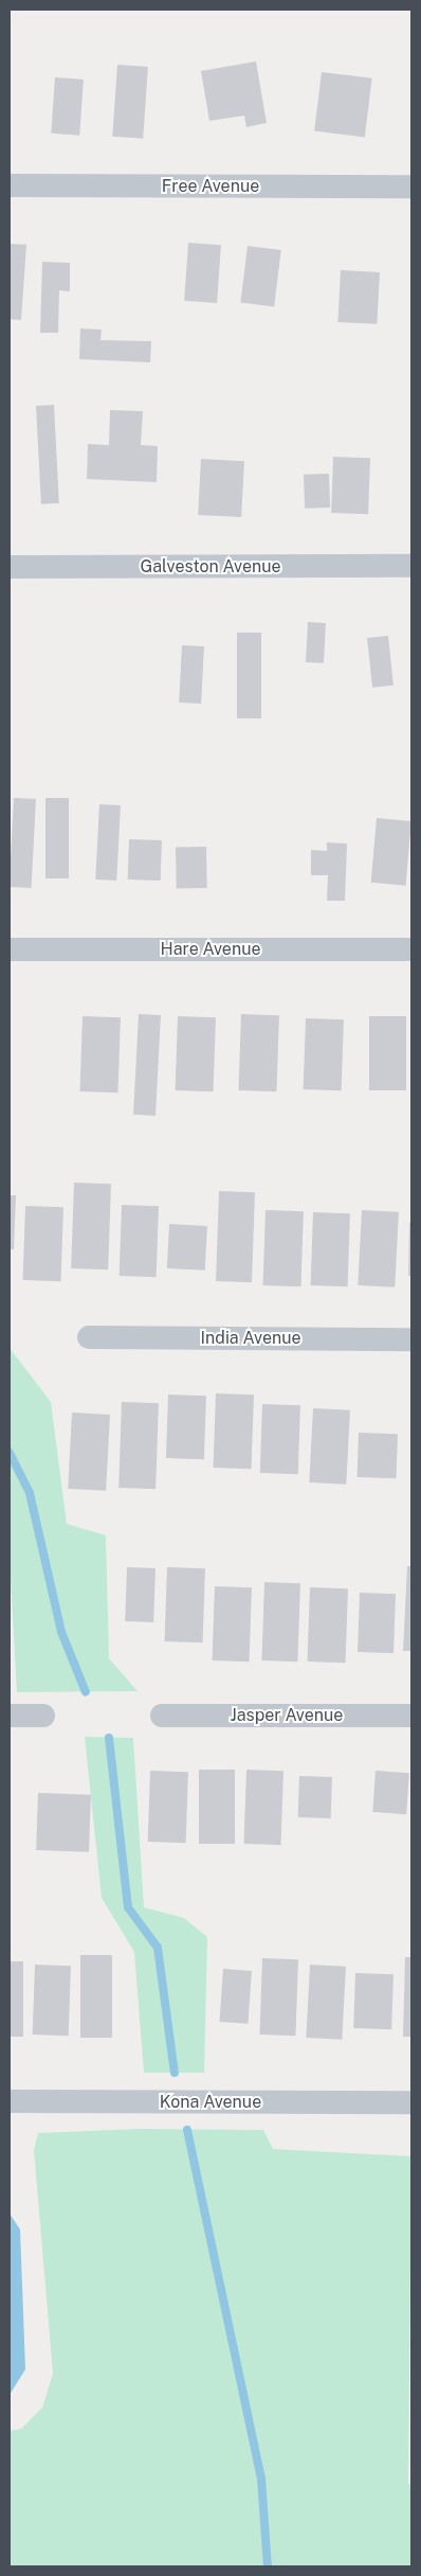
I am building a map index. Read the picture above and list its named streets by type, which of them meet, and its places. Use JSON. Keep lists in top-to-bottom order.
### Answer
{
  "streets": {
    "street": [
      "Free Avenue",
      "Galveston Avenue",
      "Hare Avenue",
      "India Avenue",
      "Jasper Avenue",
      "Kona Avenue"
    ]
  }
}
